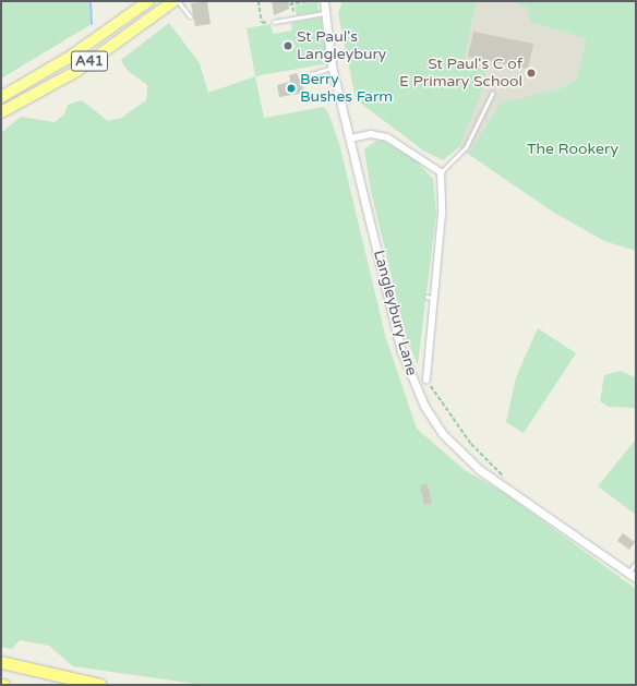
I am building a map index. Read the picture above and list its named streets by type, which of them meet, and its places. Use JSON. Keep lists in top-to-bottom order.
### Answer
{
  "streets": {
    "highway": ["A41"],
    "street": ["Langleybury Lane"]
  },
  "parks": ["The Rookery"],
  "places": ["St Paul's Langleybury", "St Paul's C of E Primary School", "Berry Bushes Farm"]
}
